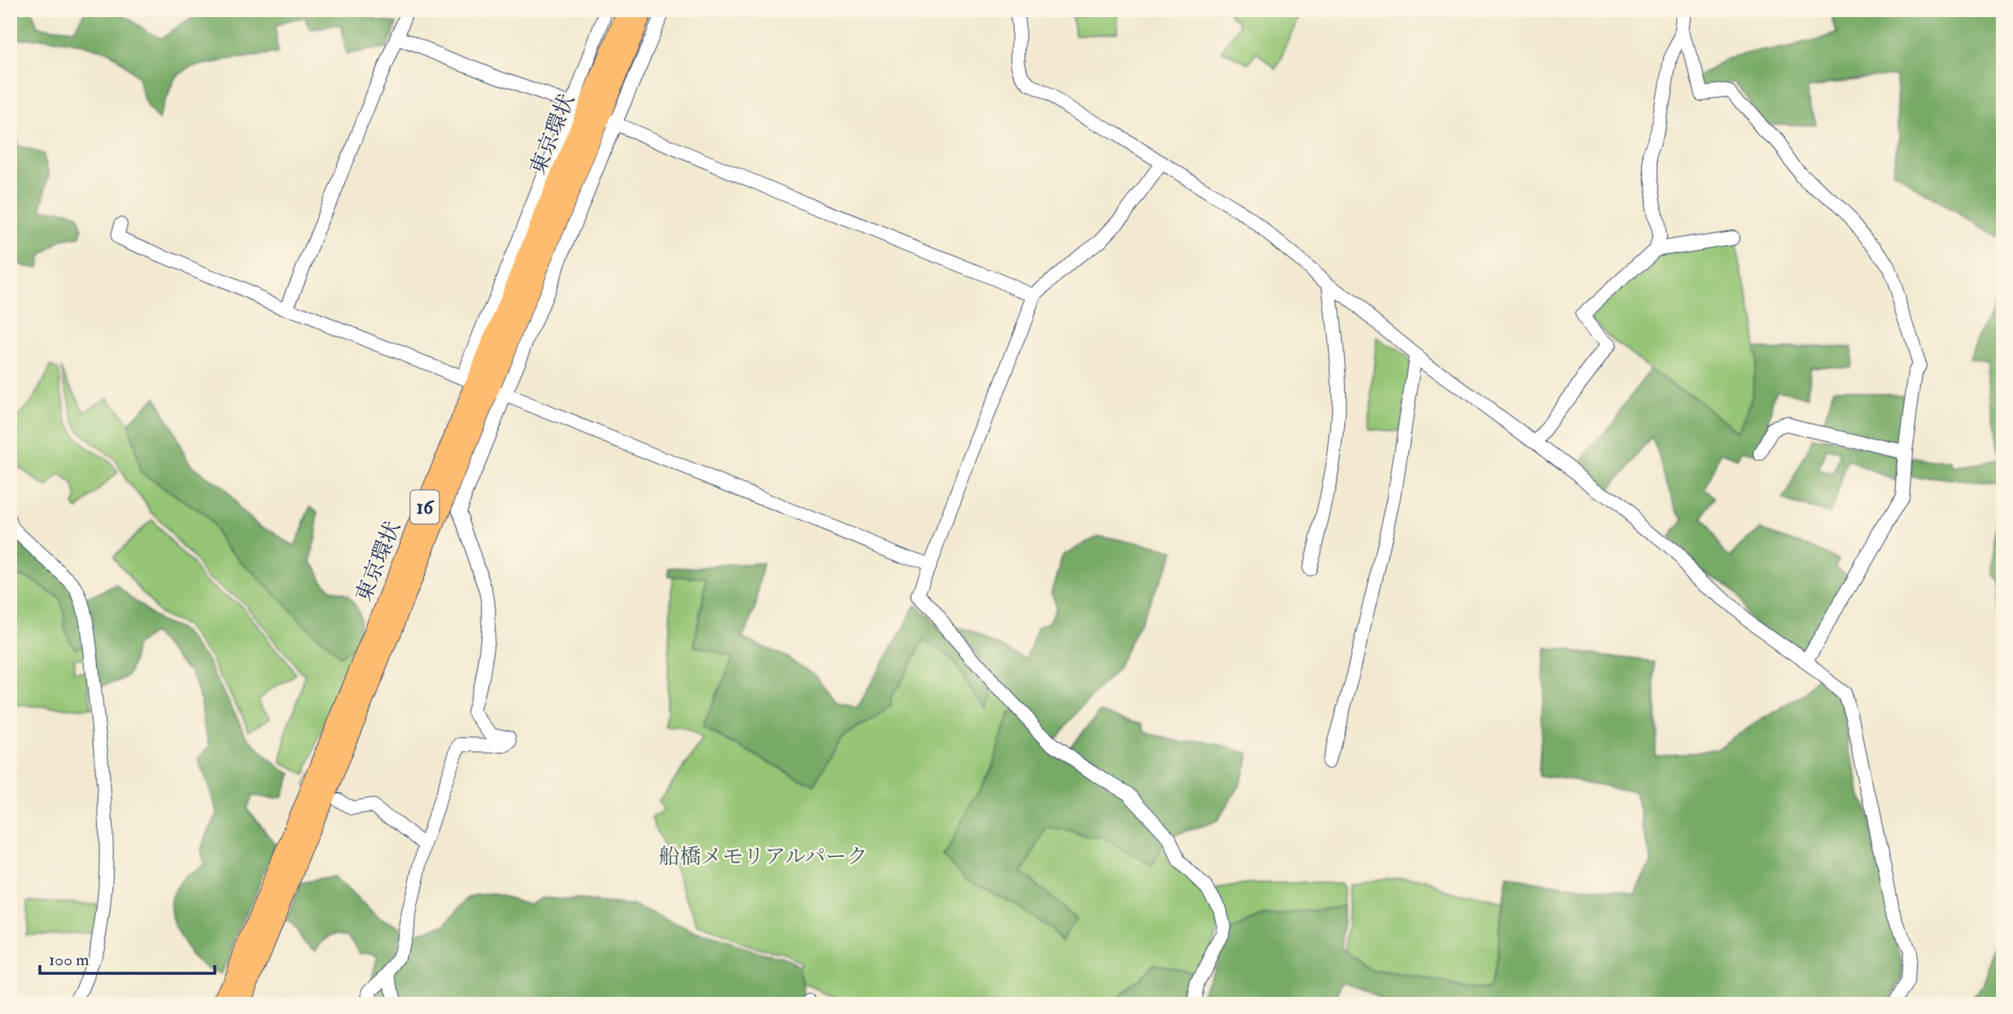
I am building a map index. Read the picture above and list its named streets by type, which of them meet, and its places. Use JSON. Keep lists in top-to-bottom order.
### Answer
{
  "streets": {
    "highway": ["東京環状", "16"]
  },
  "parks": ["船橋メモリアルパーク"],
  "scale_bar": "100 m"
}
